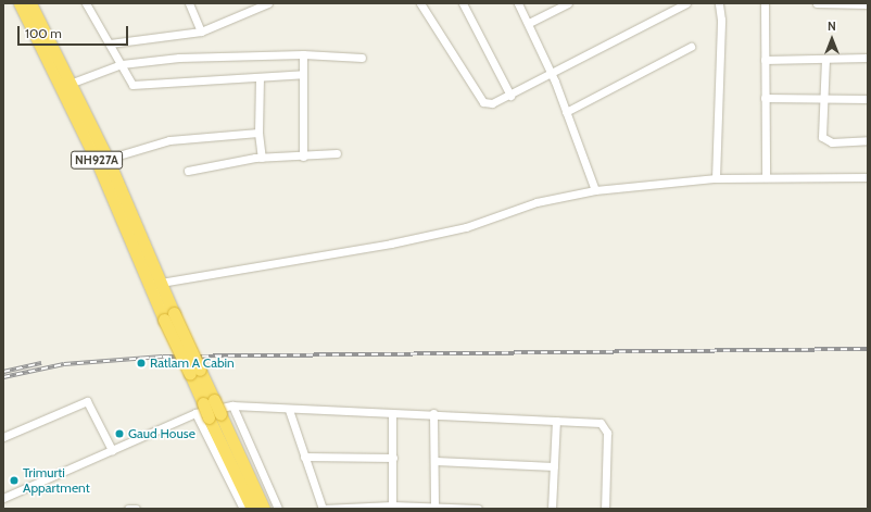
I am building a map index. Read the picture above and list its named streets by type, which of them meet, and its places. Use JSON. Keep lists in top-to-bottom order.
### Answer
{
  "streets": {
    "highway": ["NH927A"]
  },
  "places": ["Ratlam A Cabin", "Gaud House", "Trimurti Appartment"],
  "scale_bar": "100 m",
  "north": "top"
}
